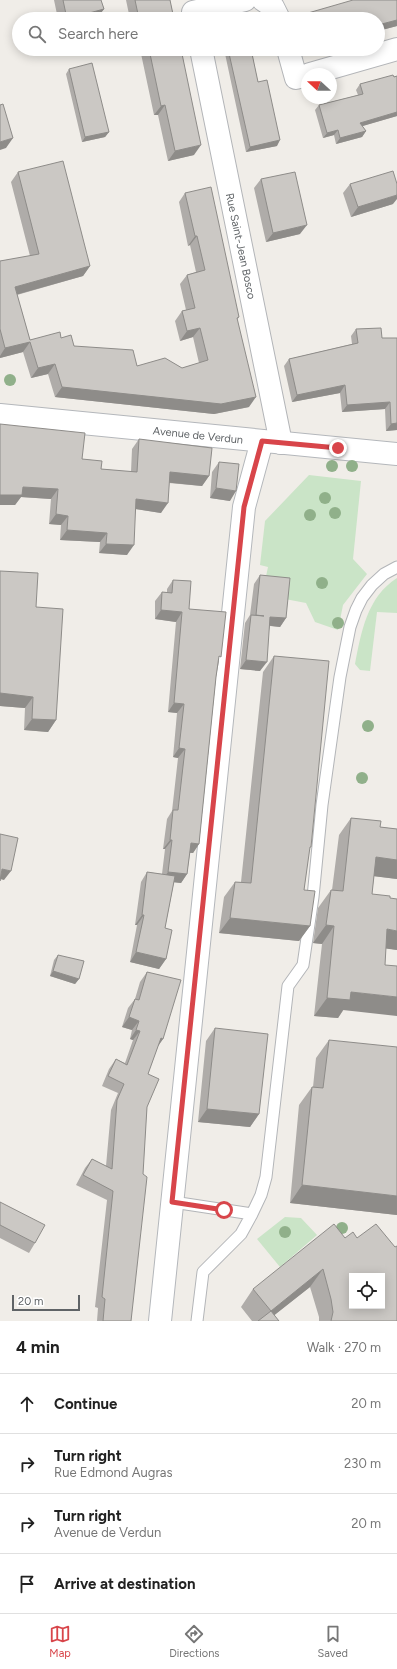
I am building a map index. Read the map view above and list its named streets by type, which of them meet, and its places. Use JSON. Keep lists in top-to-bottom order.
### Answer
{
  "streets": {
    "main road": ["Rue Saint-Jean Bosco", "Avenue de Verdun"]
  },
  "crossings": [
    ["Rue Saint-Jean Bosco", "Avenue de Verdun"]
  ],
  "scale_bar": "20 m",
  "north": "left",
  "page": {
    "search": "Search here",
    "scale": "20 m",
    "heading": ["4 min", "Walk · 270 m"],
    "list": [
      ["Continue", "20 m"],
      ["Turn right", "Rue Edmond Augras", "230 m"],
      ["Turn right", "Avenue de Verdun", "20 m"],
      "Arrive at destination"
    ],
    "nav": ["Map", "Directions", "Saved"]
  }
}
